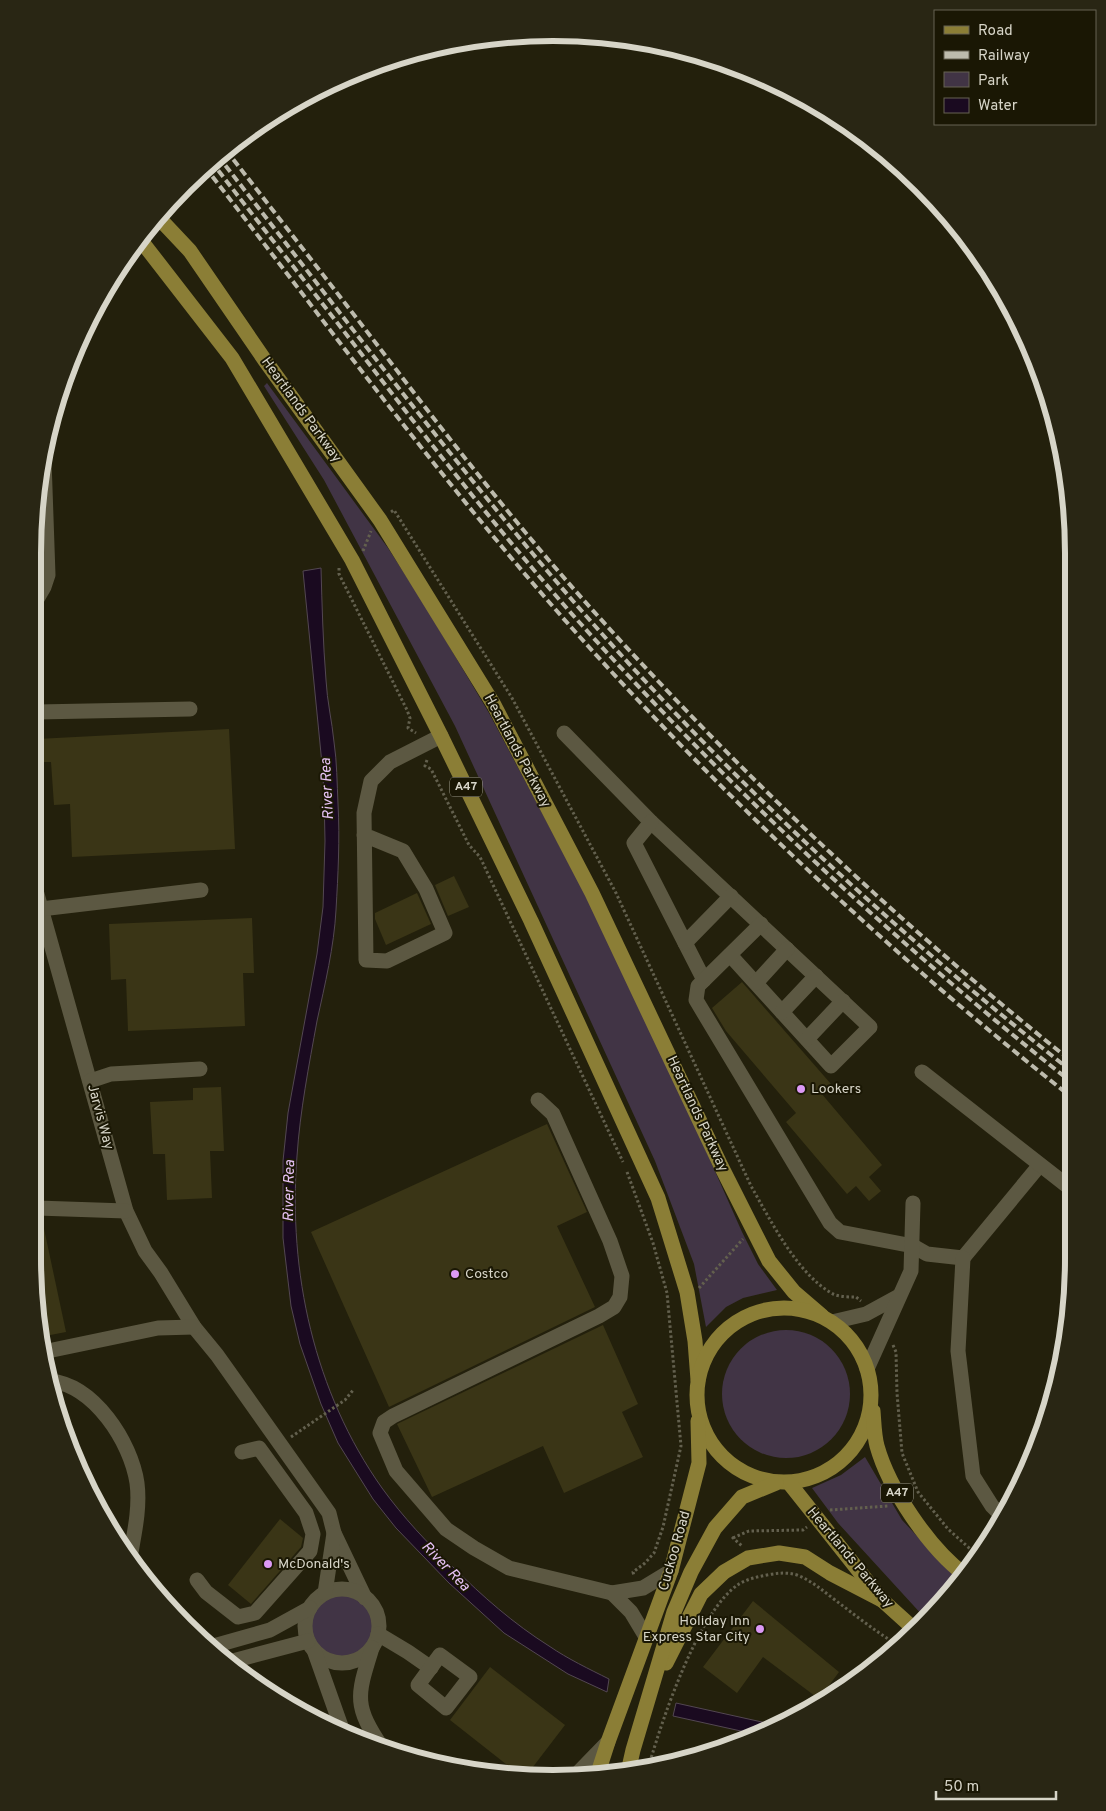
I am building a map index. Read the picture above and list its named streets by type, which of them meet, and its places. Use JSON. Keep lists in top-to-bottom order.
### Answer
{
  "streets": {
    "main road": ["Heartlands Parkway", "A47", "Cuckoo Road"],
    "street": ["Jarvis Way"]
  },
  "crossings": [
    ["Heartlands Parkway", "A47"],
    ["Heartlands Parkway", "Cuckoo Road"],
    ["A47", "Cuckoo Road"]
  ],
  "water": ["River Rea"],
  "places": [
    "Lookers",
    "Costco",
    "McDonald's",
    "Holiday Inn Express Star City"
  ],
  "legend": [
    "Road",
    "Railway",
    "Park",
    "Water"
  ],
  "scale_bar": "50 m"
}
